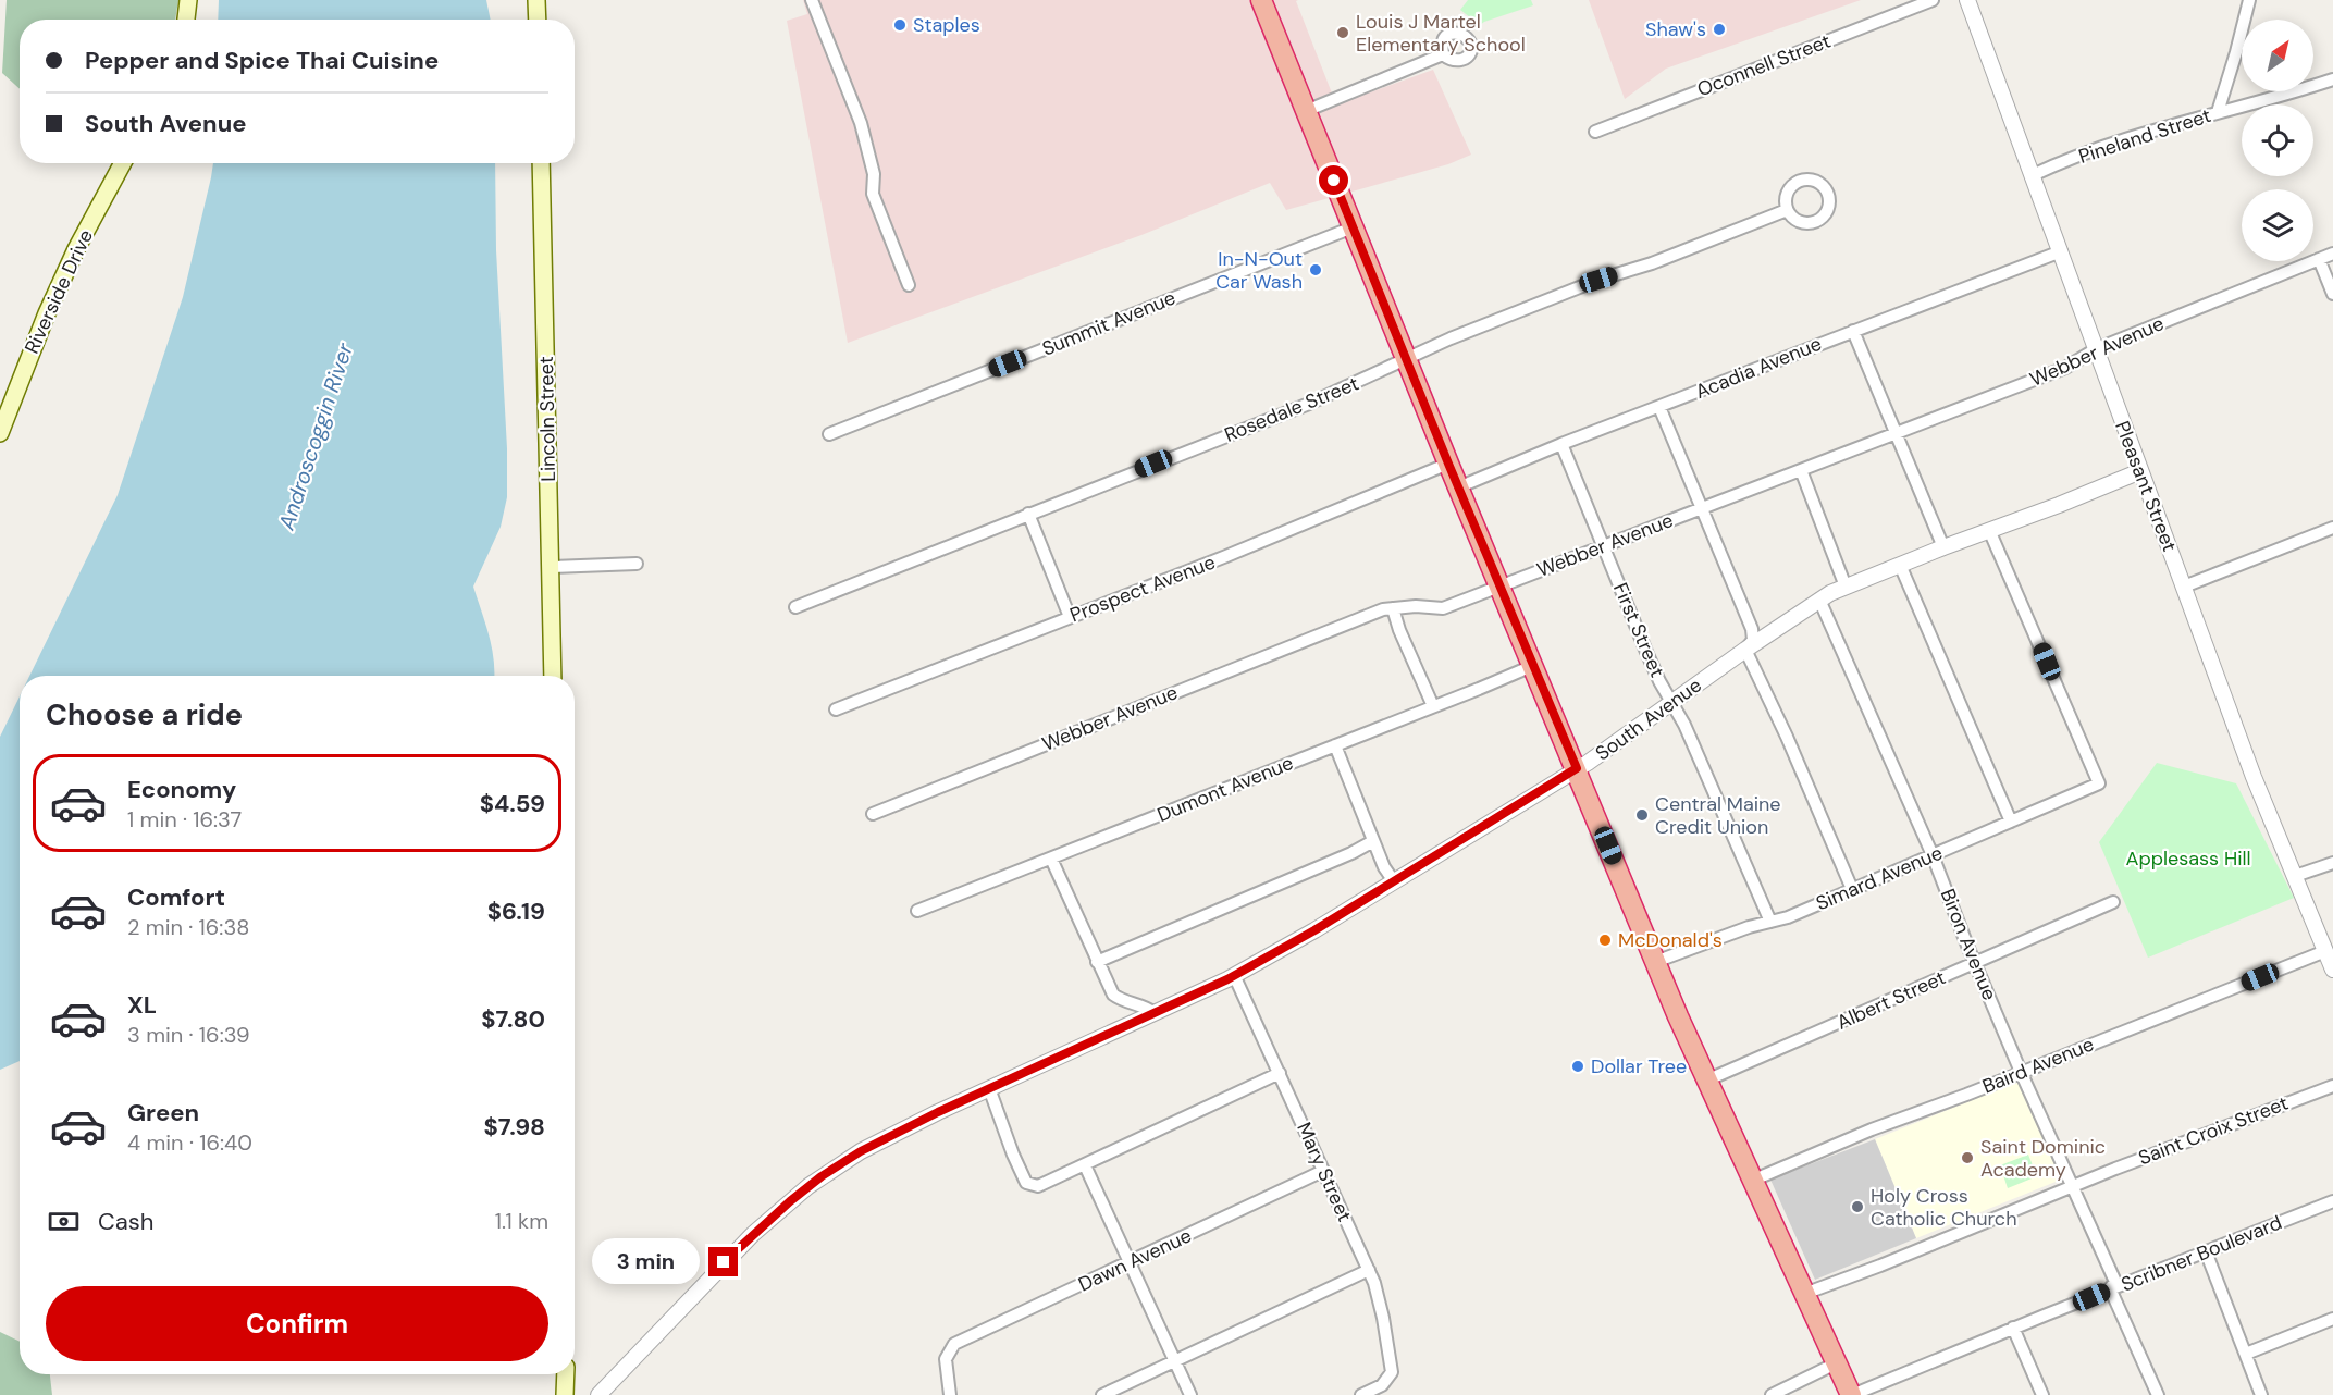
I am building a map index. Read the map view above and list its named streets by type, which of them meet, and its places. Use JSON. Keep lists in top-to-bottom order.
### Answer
{
  "streets": {
    "main road": ["Riverside Drive", "Lincoln Street"],
    "street": [
      "Oconnell Street",
      "Pineland Street",
      "Summit Avenue",
      "Webber Avenue",
      "Acadia Avenue",
      "Rosedale Street",
      "Pleasant Street",
      "Prospect Avenue",
      "First Street",
      "South Avenue",
      "Dumont Avenue",
      "Simard Avenue",
      "Biron Avenue",
      "Albert Street",
      "Baird Avenue",
      "Saint Croix Street",
      "Mary Street",
      "Scribner Boulevard",
      "Dawn Avenue"
    ]
  },
  "crossings": [
    ["Pineland Street", "Pleasant Street"],
    ["Webber Avenue", "Pleasant Street"],
    ["Webber Avenue", "First Street"],
    ["Acadia Avenue", "Pleasant Street"],
    ["Acadia Avenue", "First Street"],
    ["Pleasant Street", "South Avenue"],
    ["Pleasant Street", "Baird Avenue"],
    ["First Street", "South Avenue"],
    ["First Street", "Simard Avenue"],
    ["South Avenue", "Simard Avenue"],
    ["South Avenue", "Biron Avenue"],
    ["South Avenue", "Mary Street"],
    ["Simard Avenue", "Biron Avenue"],
    ["Biron Avenue", "Albert Street"],
    ["Biron Avenue", "Baird Avenue"],
    ["Biron Avenue", "Saint Croix Street"],
    ["Biron Avenue", "Scribner Boulevard"],
    ["Mary Street", "Dawn Avenue"]
  ],
  "water": ["Androscoggin River"],
  "parks": ["Applesass Hill"],
  "places": [
    "Staples",
    "Shaw's",
    "Louis J Martel Elementary School",
    "In-N-Out Car Wash",
    "Central Maine Credit Union",
    "McDonald's",
    "Dollar Tree",
    "Saint Dominic Academy",
    "Holy Cross Catholic Church"
  ],
  "north": "top right",
  "page": {
    "banner": ["Pepper and Spice Thai Cuisine", "South Avenue"],
    "heading": "Choose a ride",
    "list": [
      {
        "name": "Economy",
        "note": "1 min · 16:37",
        "value": "$4.59"
      },
      {
        "name": "Comfort",
        "note": "2 min · 16:38",
        "value": "$6.19"
      },
      {
        "name": "XL",
        "note": "3 min · 16:39",
        "value": "$7.80"
      },
      {
        "name": "Green",
        "note": "4 min · 16:40",
        "value": "$7.98"
      }
    ],
    "pay": ["Cash", "1.1 km"],
    "bubble": "3 min",
    "buttons": "Confirm"
  }
}
